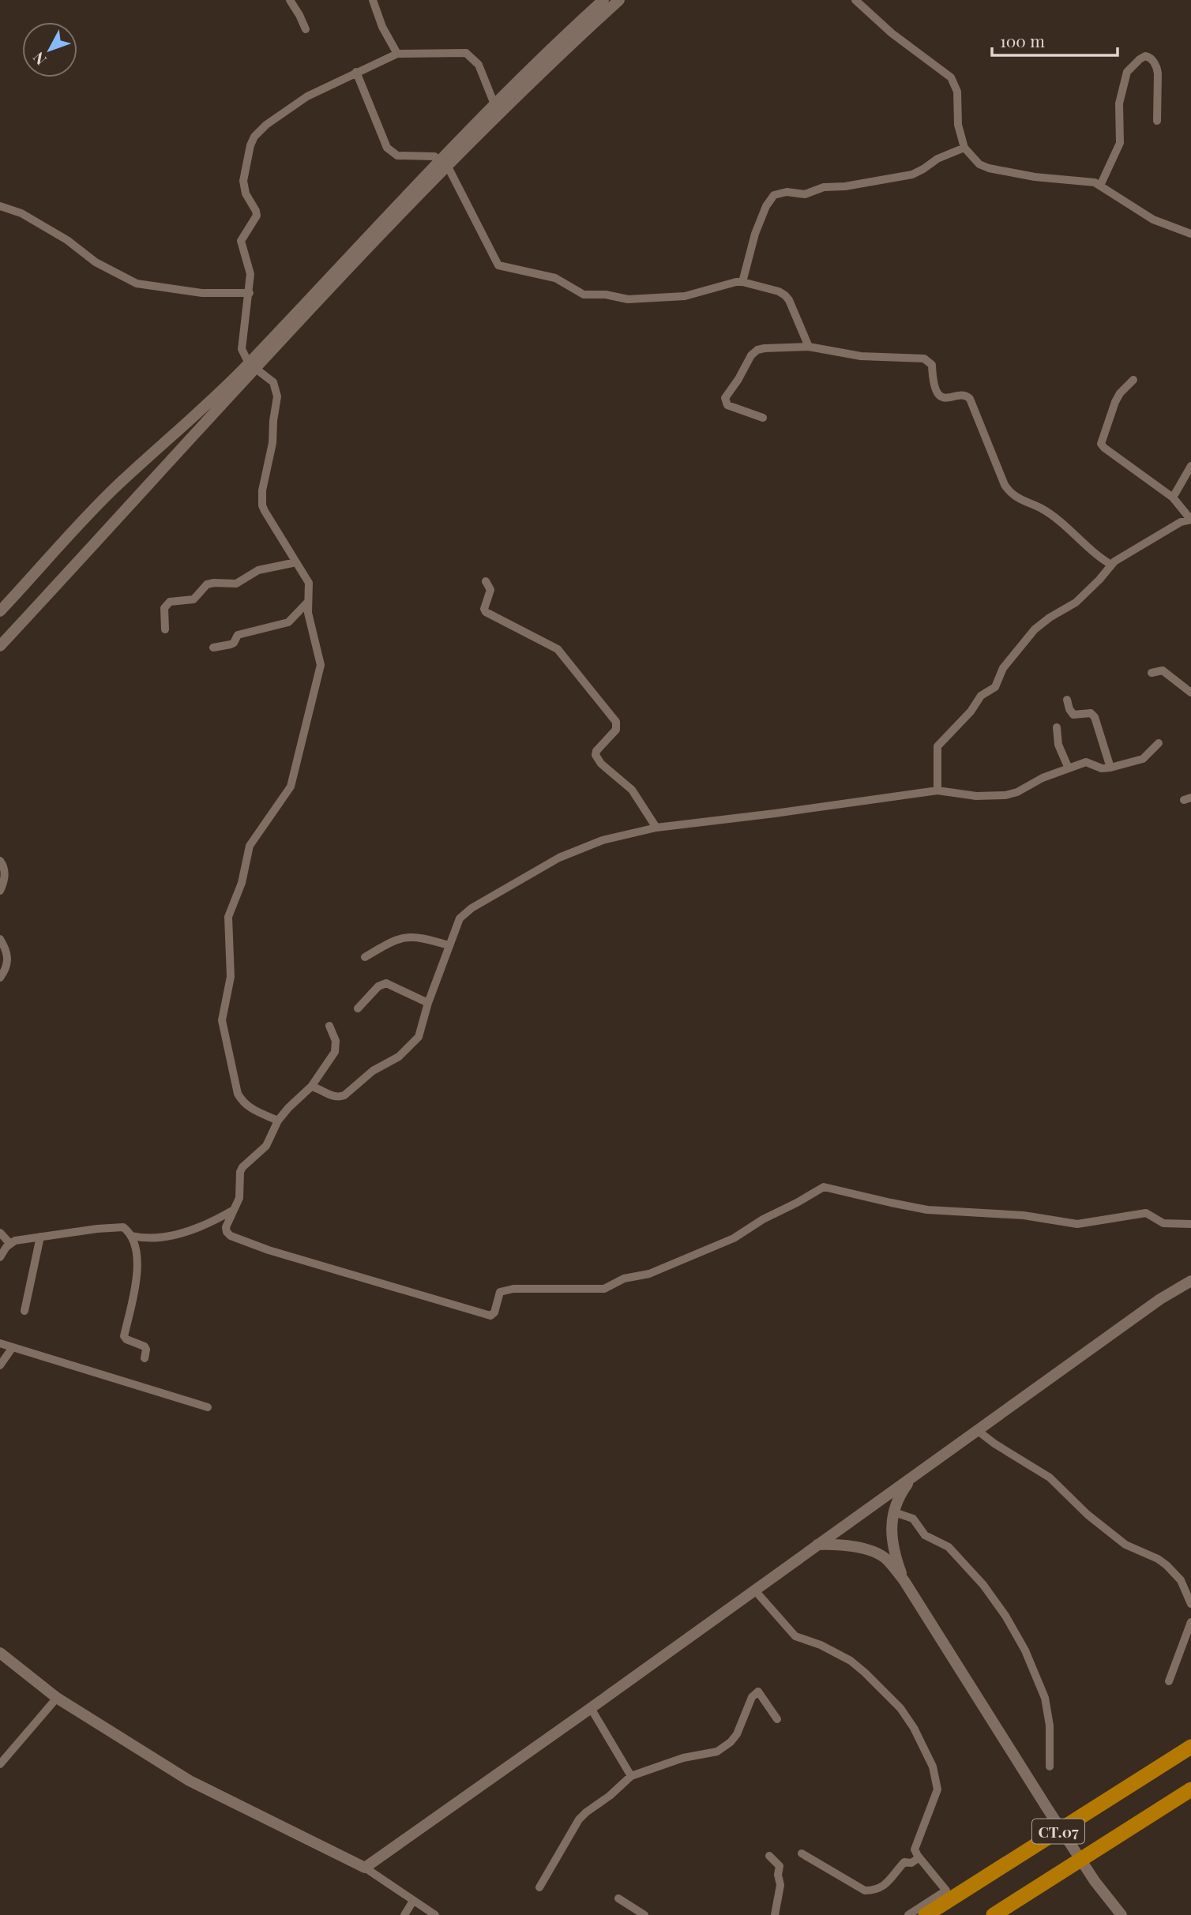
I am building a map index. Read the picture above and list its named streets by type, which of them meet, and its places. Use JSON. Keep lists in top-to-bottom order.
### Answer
{
  "streets": {
    "highway": ["CT.07"]
  },
  "scale_bar": "100 m",
  "north": "bottom left"
}
